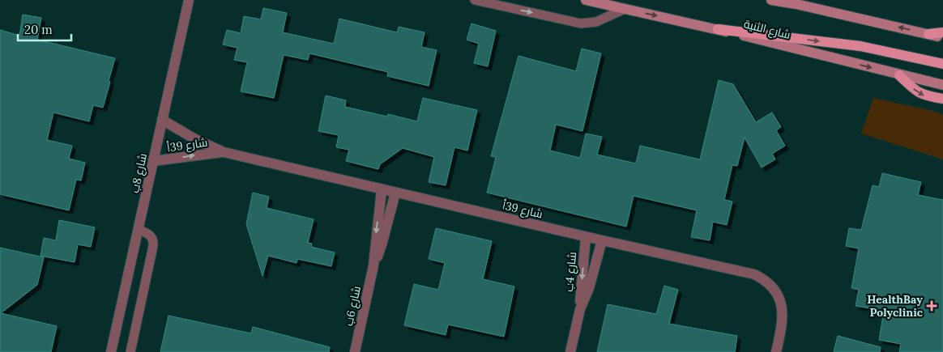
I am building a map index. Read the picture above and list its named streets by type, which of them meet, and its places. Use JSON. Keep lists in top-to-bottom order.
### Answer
{
  "streets": {
    "main road": ["شارع الثنية"],
    "street": [
      "شارع 39أ",
      "شارع 8ب",
      "شارع 4ب",
      "شارع 6ب"
    ]
  },
  "crossings": [
    ["شارع 39أ", "شارع 8ب"],
    ["شارع 39أ", "شارع 4ب"],
    ["شارع 39أ", "شارع 6ب"]
  ],
  "places": {
    "health": ["HealthBay Polyclinic"]
  },
  "scale_bar": "20 m"
}
